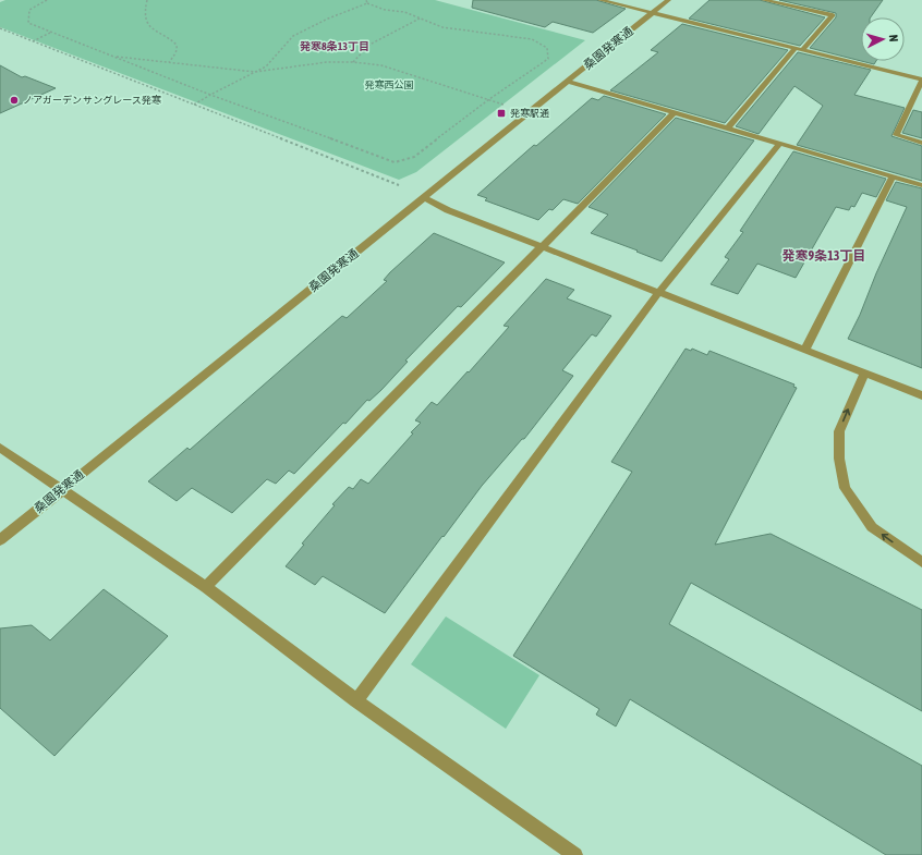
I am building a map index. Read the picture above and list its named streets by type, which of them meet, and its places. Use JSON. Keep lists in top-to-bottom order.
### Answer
{
  "streets": {
    "street": ["桑園発寒通"]
  },
  "districts": ["発寒8条13丁目", "発寒9条13丁目"],
  "parks": ["発寒西公園"],
  "places": {
    "other": ["ノアガーデン サングレース発寒"],
    "transit": ["発寒駅通"]
  },
  "north": "right"
}
